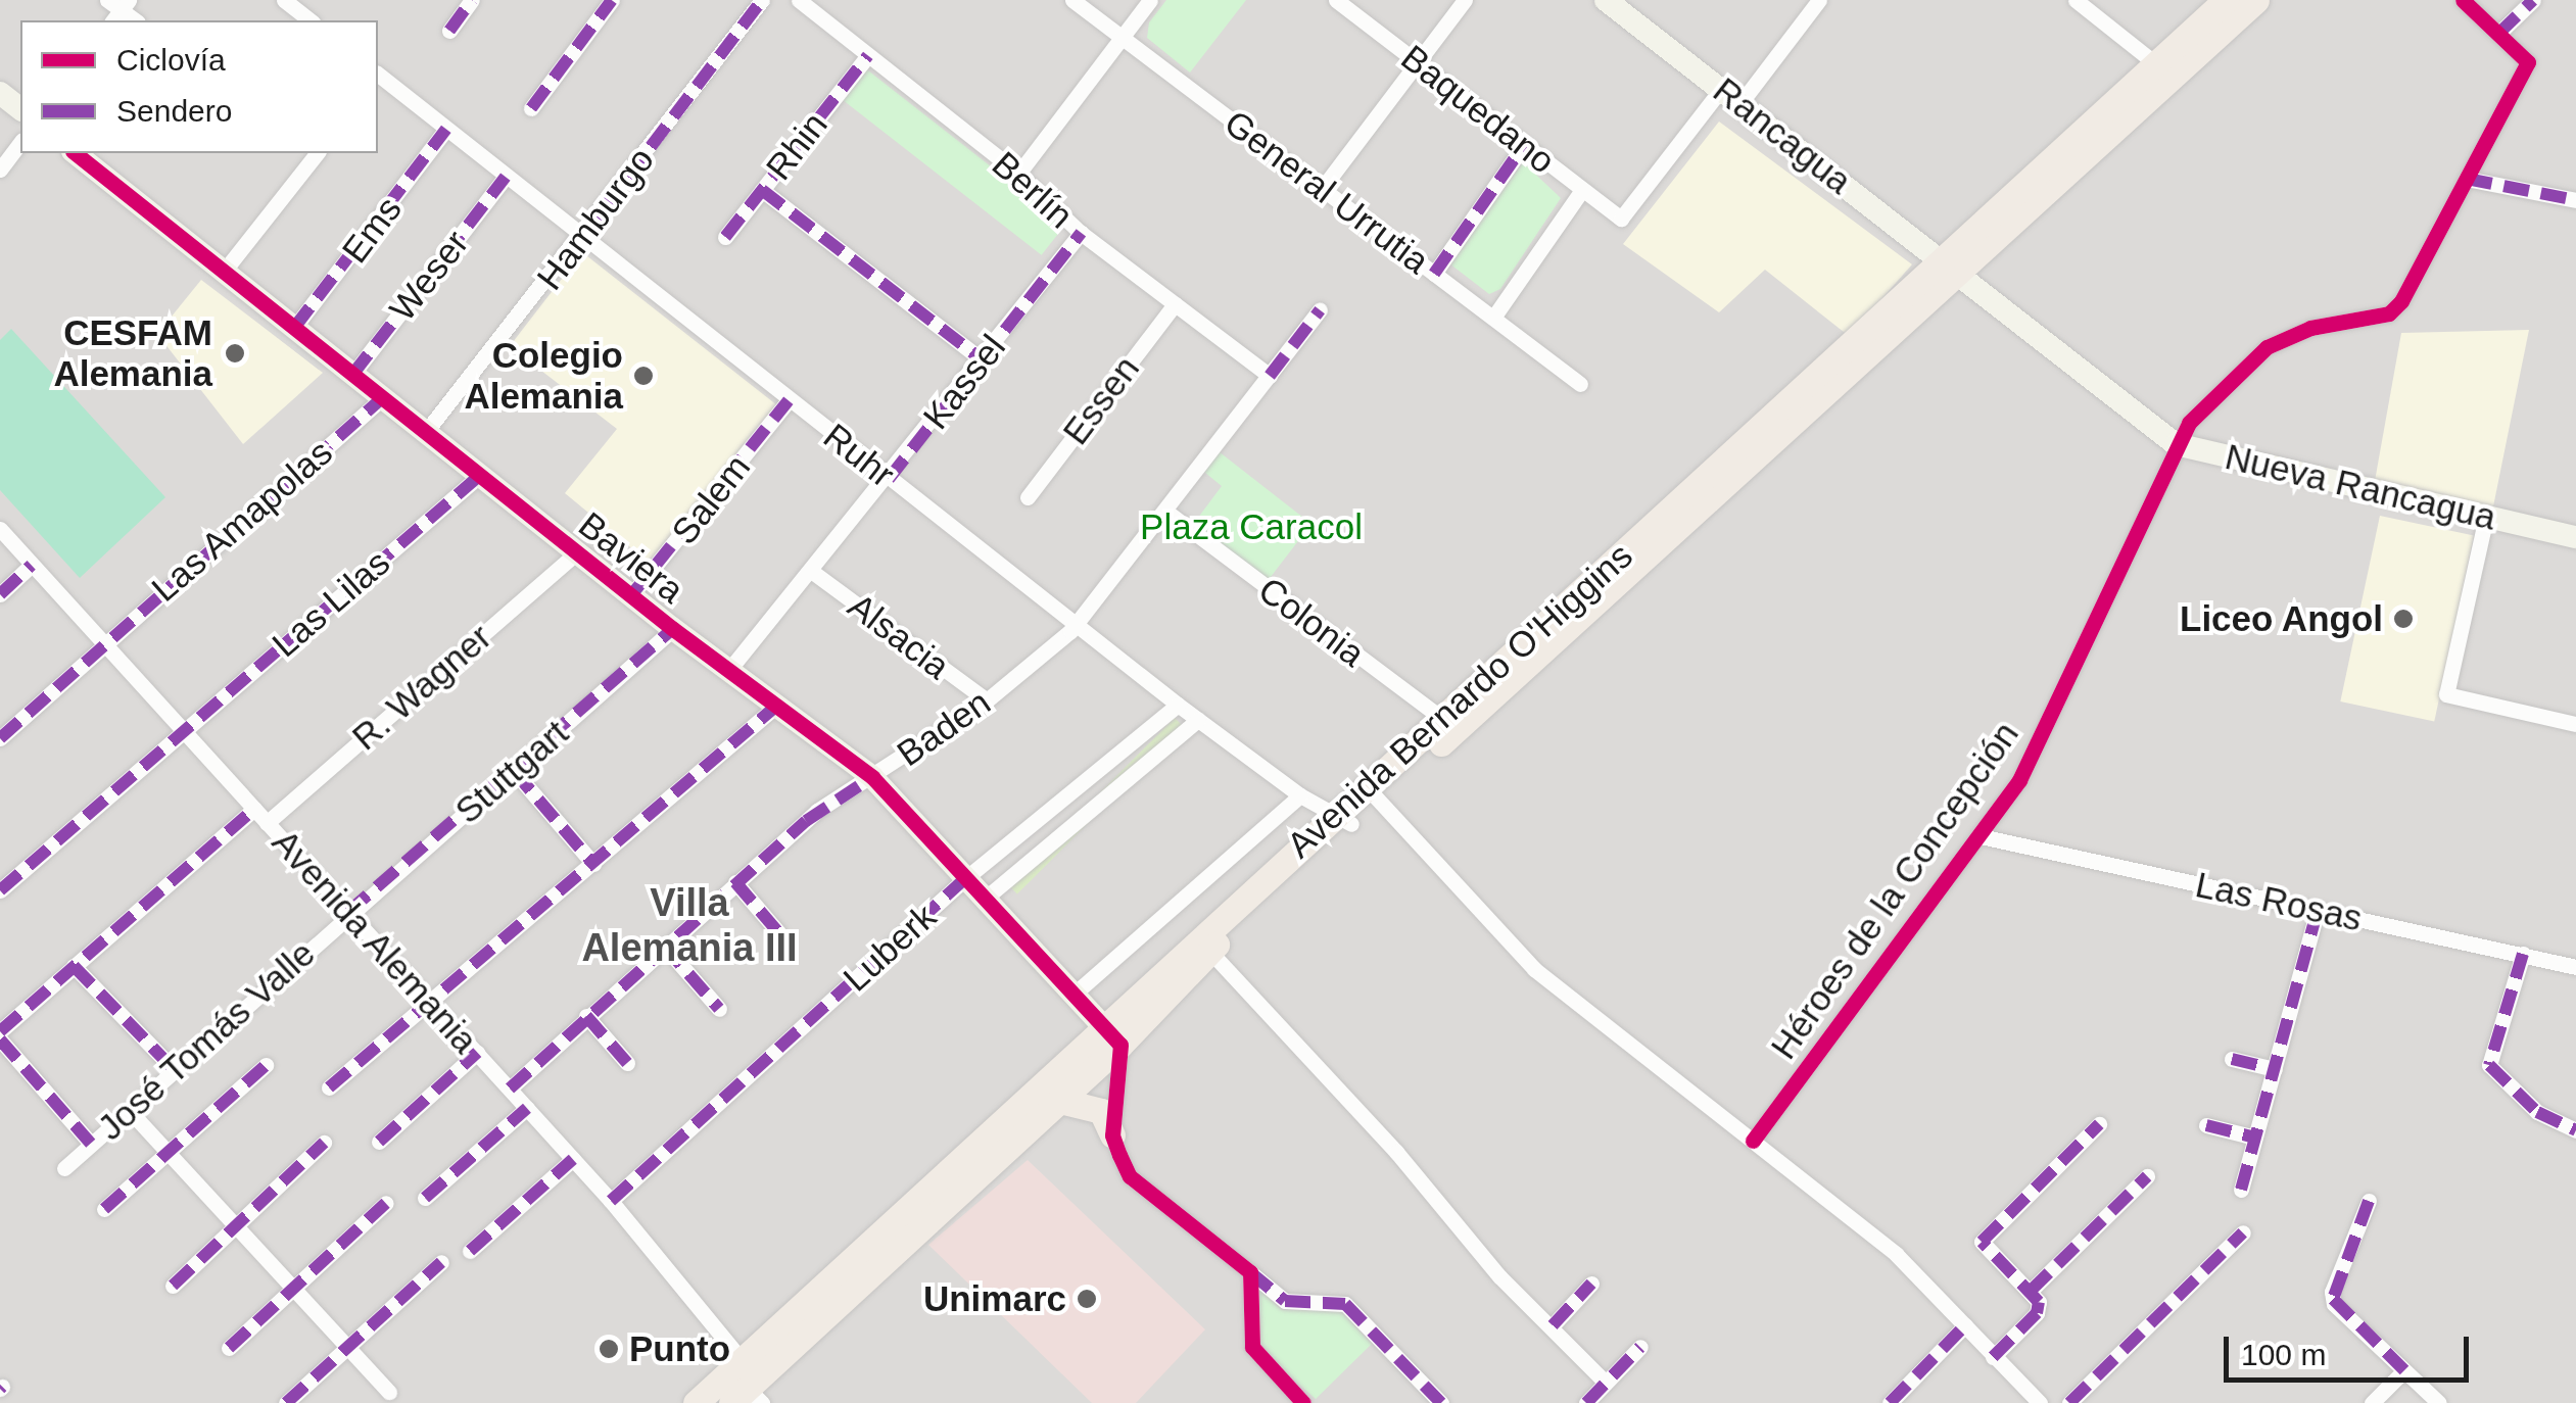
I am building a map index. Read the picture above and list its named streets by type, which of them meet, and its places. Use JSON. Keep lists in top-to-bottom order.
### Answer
{
  "streets": {
    "main road": ["Avenida Bernardo O'Higgins"],
    "street": [
      "Baquedano",
      "Rancagua",
      "Rhin",
      "Berlín",
      "General Urrutia",
      "Hamburgo",
      "Ems",
      "Weser",
      "Kassel",
      "Essen",
      "Ruhr",
      "Nueva Rancagua",
      "Salem",
      "Las Amapolas",
      "Baviera",
      "Las Lilas",
      "Colonia",
      "Alsacia",
      "R. Wagner",
      "Baden",
      "Stuttgart",
      "Héroes de la Concepción",
      "Las Rosas",
      "Avenida Alemania",
      "Luberk",
      "José Tomás Valle"
    ]
  },
  "crossings": [
    ["Baquedano", "Rancagua"],
    ["Rancagua", "Nueva Rancagua"],
    ["Rancagua", "Avenida Bernardo O'Higgins"],
    ["Rhin", "Berlín"],
    ["Berlín", "Kassel"],
    ["Berlín", "Essen"],
    ["Berlín", "Baden"],
    ["Hamburgo", "Ruhr"],
    ["Hamburgo", "Baviera"],
    ["Ems", "Ruhr"],
    ["Ems", "Baviera"],
    ["Weser", "Ruhr"],
    ["Weser", "Baviera"],
    ["Kassel", "Ruhr"],
    ["Kassel", "Baviera"],
    ["Kassel", "Alsacia"],
    ["Ruhr", "Salem"],
    ["Ruhr", "Avenida Bernardo O'Higgins"],
    ["Ruhr", "Baden"],
    ["Ruhr", "Luberk"],
    ["Nueva Rancagua", "Avenida Bernardo O'Higgins"],
    ["Nueva Rancagua", "Héroes de la Concepción"],
    ["Salem", "Baviera"],
    ["Las Amapolas", "Baviera"],
    ["Las Amapolas", "Avenida Alemania"],
    ["Baviera", "Las Lilas"],
    ["Baviera", "R. Wagner"],
    ["Baviera", "Avenida Bernardo O'Higgins"],
    ["Baviera", "Baden"],
    ["Baviera", "Stuttgart"],
    ["Baviera", "Luberk"],
    ["Las Lilas", "Avenida Alemania"],
    ["Colonia", "Avenida Bernardo O'Higgins"],
    ["Colonia", "Baden"],
    ["Alsacia", "Baden"],
    ["R. Wagner", "Avenida Alemania"],
    ["Avenida Bernardo O'Higgins", "Avenida Alemania"],
    ["Baden", "Avenida Alemania"],
    ["Stuttgart", "Avenida Alemania"],
    ["Stuttgart", "José Tomás Valle"],
    ["Héroes de la Concepción", "Las Rosas"],
    ["Avenida Alemania", "Luberk"],
    ["Avenida Alemania", "José Tomás Valle"]
  ],
  "districts": ["Villa Alemania III"],
  "parks": ["Plaza Caracol"],
  "places": [
    "CESFAM Alemania",
    "Colegio Alemania",
    "Liceo Angol",
    "Unimarc",
    "Punto"
  ],
  "legend": ["Ciclovía", "Sendero"],
  "scale_bar": "100 m"
}
